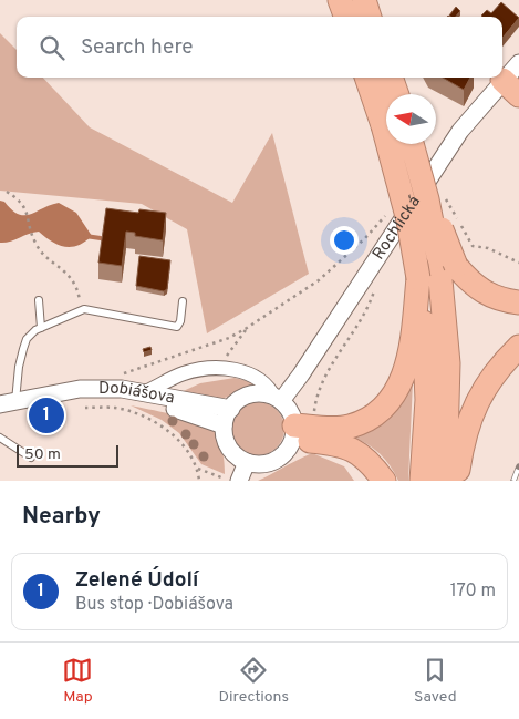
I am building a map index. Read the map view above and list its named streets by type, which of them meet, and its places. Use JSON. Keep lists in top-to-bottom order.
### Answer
{
  "streets": {
    "street": ["Rochlická", "Dobiášova"]
  },
  "crossings": [
    ["Rochlická", "Dobiášova"]
  ],
  "scale_bar": "50 m",
  "north": "left",
  "page": {
    "search": "Search here",
    "pins": "1",
    "scale": "50 m",
    "heading": "Nearby",
    "list": [
      {
        "mark": "1",
        "name": "Zelené Údolí",
        "note": "Bus stop · Dobiášova",
        "value": "170 m"
      }
    ],
    "nav": ["Map", "Directions", "Saved"]
  }
}
